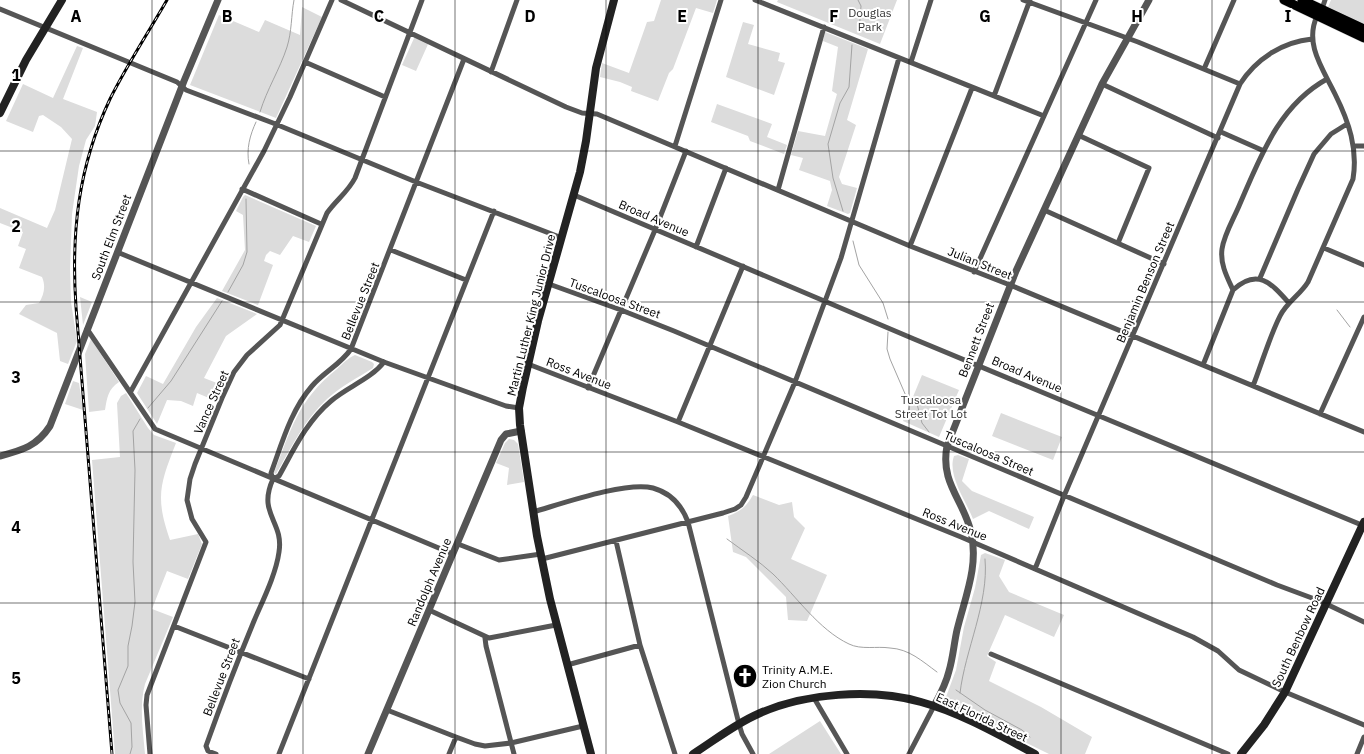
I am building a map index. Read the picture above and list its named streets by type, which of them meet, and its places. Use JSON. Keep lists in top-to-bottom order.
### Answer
{
  "streets": {
    "main road": ["Martin Luther King Junior Drive", "South Benbow Road", "East Florida Street"],
    "street": [
      "Broad Avenue",
      "South Elm Street",
      "Julian Street",
      "Benjamin Benson Street",
      "Tuscaloosa Street",
      "Bellevue Street",
      "Bennett Street",
      "Ross Avenue",
      "Vance Street",
      "Randolph Avenue"
    ]
  },
  "crossings": [
    ["Broad Avenue", "Benjamin Benson Street"],
    ["Broad Avenue", "Martin Luther King Junior Drive"],
    ["Broad Avenue", "Bennett Street"],
    ["Broad Avenue", "South Benbow Road"],
    ["Julian Street", "Benjamin Benson Street"],
    ["Julian Street", "Bellevue Street"],
    ["Julian Street", "Martin Luther King Junior Drive"],
    ["Julian Street", "Bennett Street"],
    ["Julian Street", "Vance Street"],
    ["Benjamin Benson Street", "Tuscaloosa Street"],
    ["Benjamin Benson Street", "Ross Avenue"],
    ["Tuscaloosa Street", "Martin Luther King Junior Drive"],
    ["Tuscaloosa Street", "Bennett Street"],
    ["Tuscaloosa Street", "South Benbow Road"],
    ["Martin Luther King Junior Drive", "Ross Avenue"],
    ["Martin Luther King Junior Drive", "Randolph Avenue"],
    ["Bennett Street", "Ross Avenue"],
    ["Bennett Street", "East Florida Street"],
    ["Ross Avenue", "South Benbow Road"]
  ],
  "parks": ["Douglas Park", "Tuscaloosa Street Tot Lot"],
  "places": {
    "church": ["Trinity A.M.E. Zion Church"]
  },
  "grid": {
    "columns": [
      "A",
      "B",
      "C",
      "D",
      "E",
      "F",
      "G",
      "H",
      "I"
    ],
    "rows": [
      "1",
      "2",
      "3",
      "4",
      "5"
    ]
  }
}
